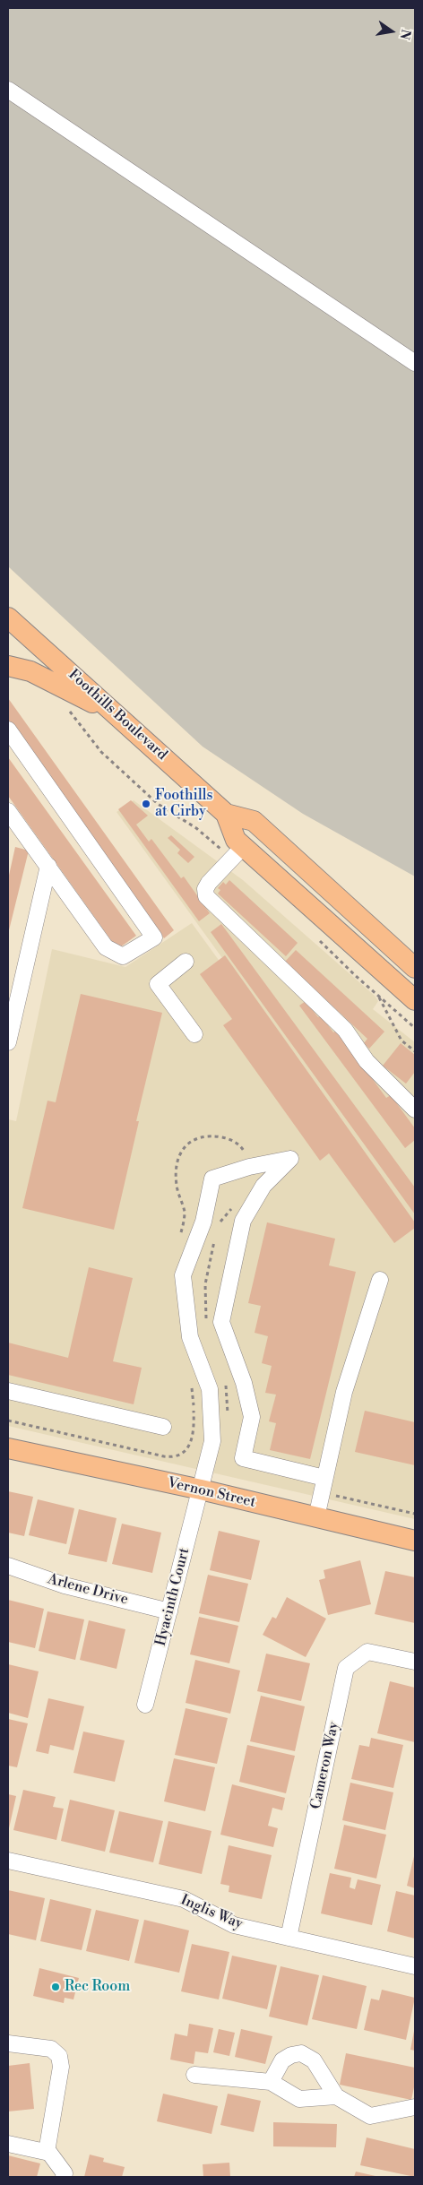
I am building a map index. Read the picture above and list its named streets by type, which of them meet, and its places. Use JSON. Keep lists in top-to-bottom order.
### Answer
{
  "streets": {
    "main road": ["Foothills Boulevard", "Vernon Street"],
    "street": [
      "Arlene Drive",
      "Hyacinth Court",
      "Cameron Way",
      "Inglis Way"
    ]
  },
  "crossings": [
    ["Vernon Street", "Hyacinth Court"],
    ["Arlene Drive", "Hyacinth Court"],
    ["Cameron Way", "Inglis Way"]
  ],
  "places": ["Foothills at Cirby", "Rec Room"],
  "north": "right"
}
